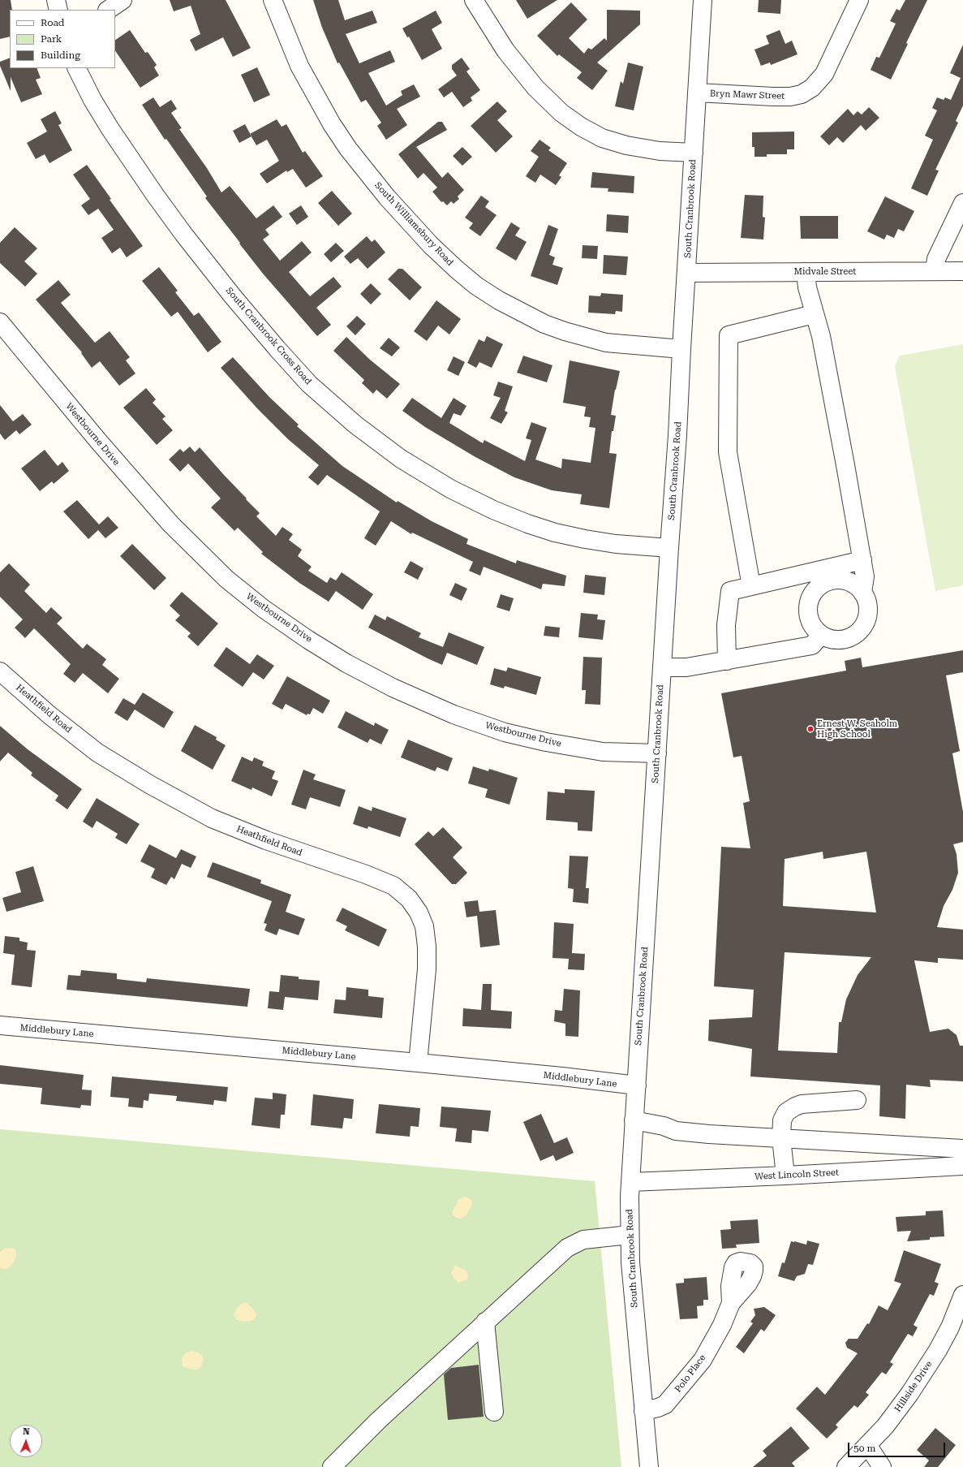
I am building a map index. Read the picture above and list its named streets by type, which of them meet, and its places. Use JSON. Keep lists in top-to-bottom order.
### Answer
{
  "streets": {
    "street": [
      "Bryn Mawr Street",
      "South Cranbrook Road",
      "South Williamsbury Road",
      "Midvale Street",
      "South Cranbrook Cross Road",
      "Westbourne Drive",
      "Heathfield Road",
      "Middlebury Lane",
      "West Lincoln Street",
      "Polo Place",
      "Hillside Drive"
    ]
  },
  "crossings": [
    ["Bryn Mawr Street", "South Cranbrook Road"],
    ["South Cranbrook Road", "South Williamsbury Road"],
    ["South Cranbrook Road", "Midvale Street"],
    ["South Cranbrook Road", "South Cranbrook Cross Road"],
    ["South Cranbrook Road", "Westbourne Drive"],
    ["South Cranbrook Road", "Middlebury Lane"],
    ["South Cranbrook Road", "West Lincoln Street"],
    ["South Cranbrook Road", "Polo Place"],
    ["Heathfield Road", "Middlebury Lane"]
  ],
  "places": ["Ernest W. Seaholm High School"],
  "legend": ["Road", "Park", "Building"],
  "scale_bar": "50 m",
  "north": "top"
}
